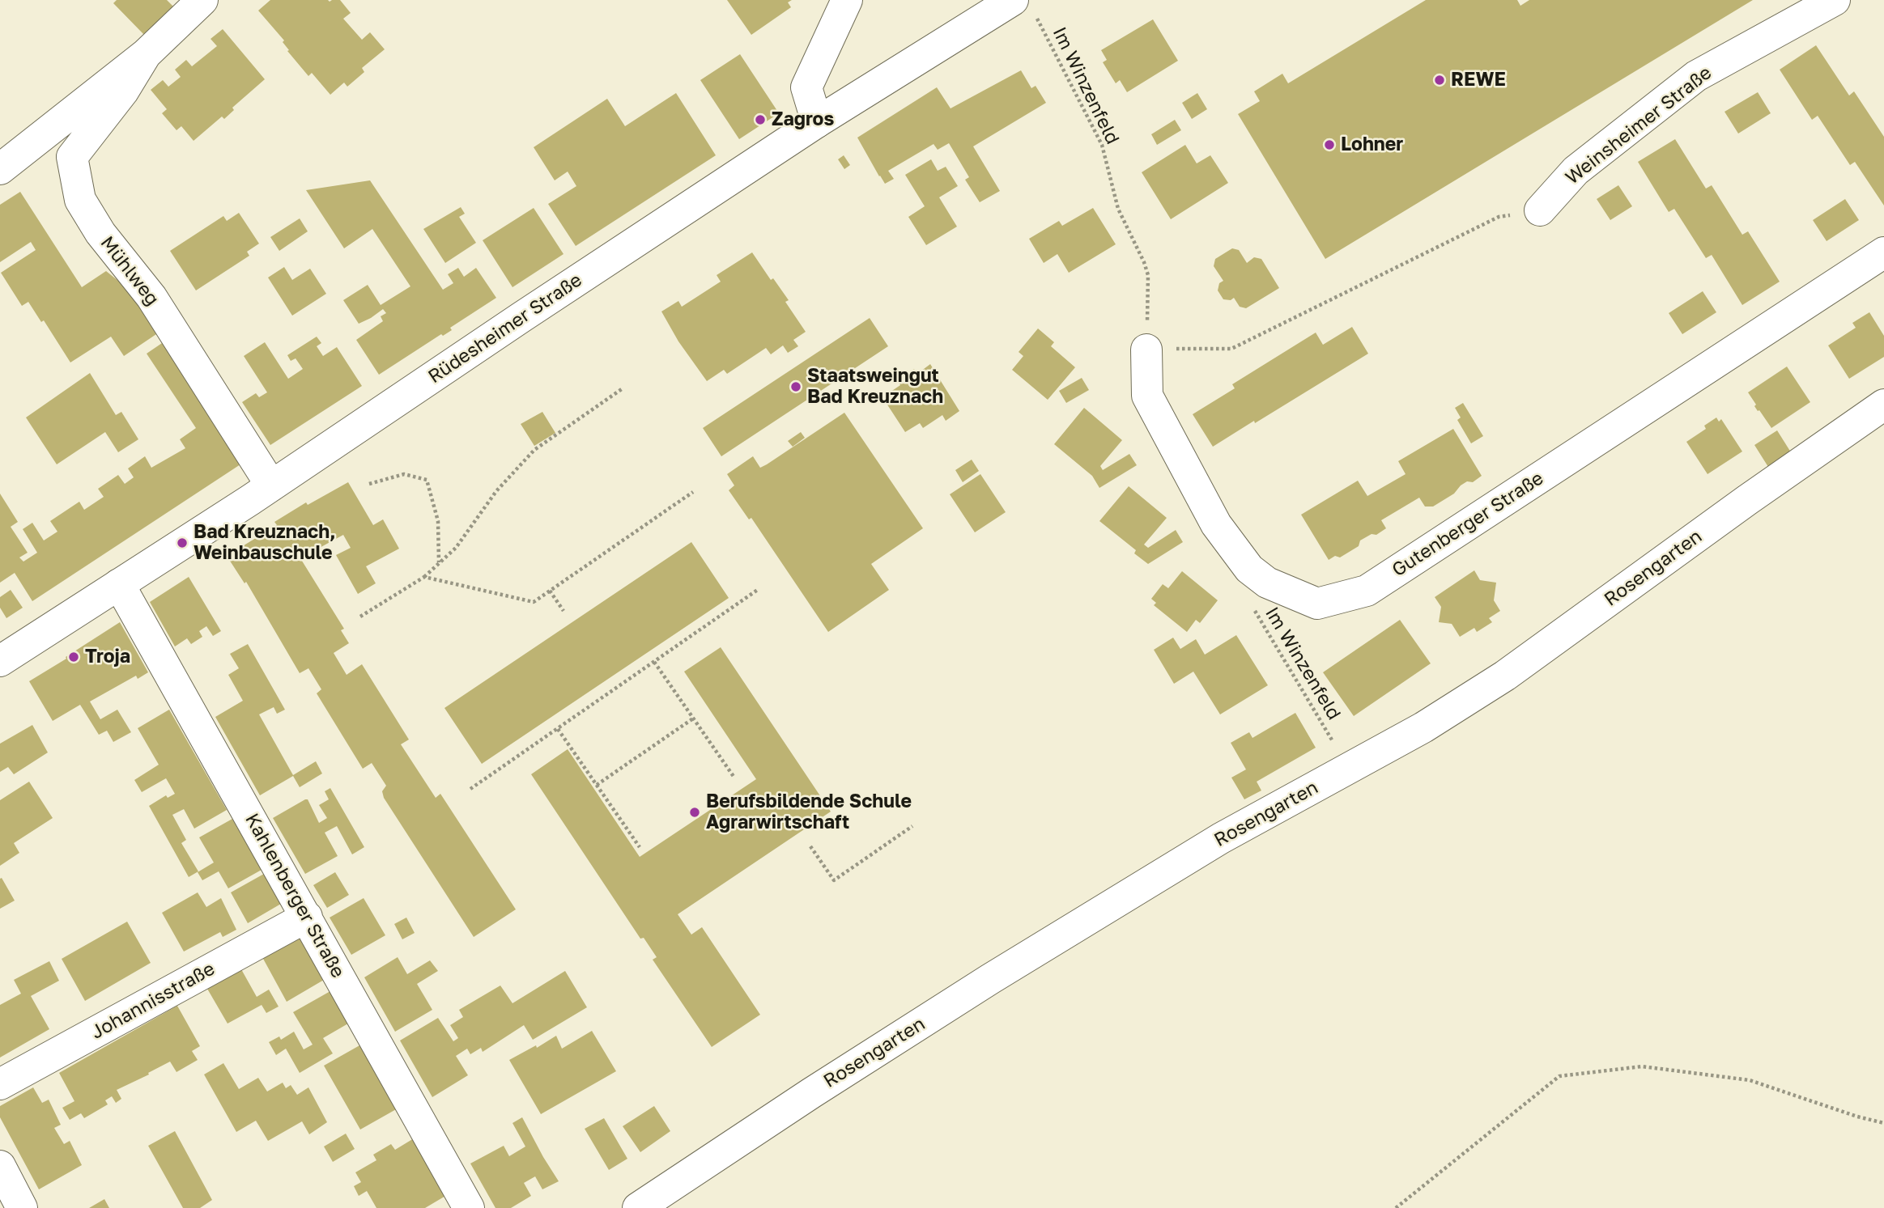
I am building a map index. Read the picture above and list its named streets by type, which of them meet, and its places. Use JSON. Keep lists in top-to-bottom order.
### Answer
{
  "streets": {
    "street": [
      "Weinsheimer Straße",
      "Mühlweg",
      "Rüdesheimer Straße",
      "Gutenberger Straße",
      "Rosengarten",
      "Kahlenberger Straße",
      "Johannisstraße"
    ],
    "path": ["Im Winzenfeld"]
  },
  "crossings": [
    ["Im Winzenfeld", "Rüdesheimer Straße"],
    ["Im Winzenfeld", "Gutenberger Straße"],
    ["Im Winzenfeld", "Rosengarten"],
    ["Mühlweg", "Rüdesheimer Straße"],
    ["Rüdesheimer Straße", "Kahlenberger Straße"],
    ["Kahlenberger Straße", "Johannisstraße"]
  ],
  "places": [
    "REWE",
    "Zagros",
    "Lohner",
    "Staatsweingut Bad Kreuznach",
    "Bad Kreuznach, Weinbauschule",
    "Troja",
    "Berufsbildende Schule Agrarwirtschaft"
  ]
}
